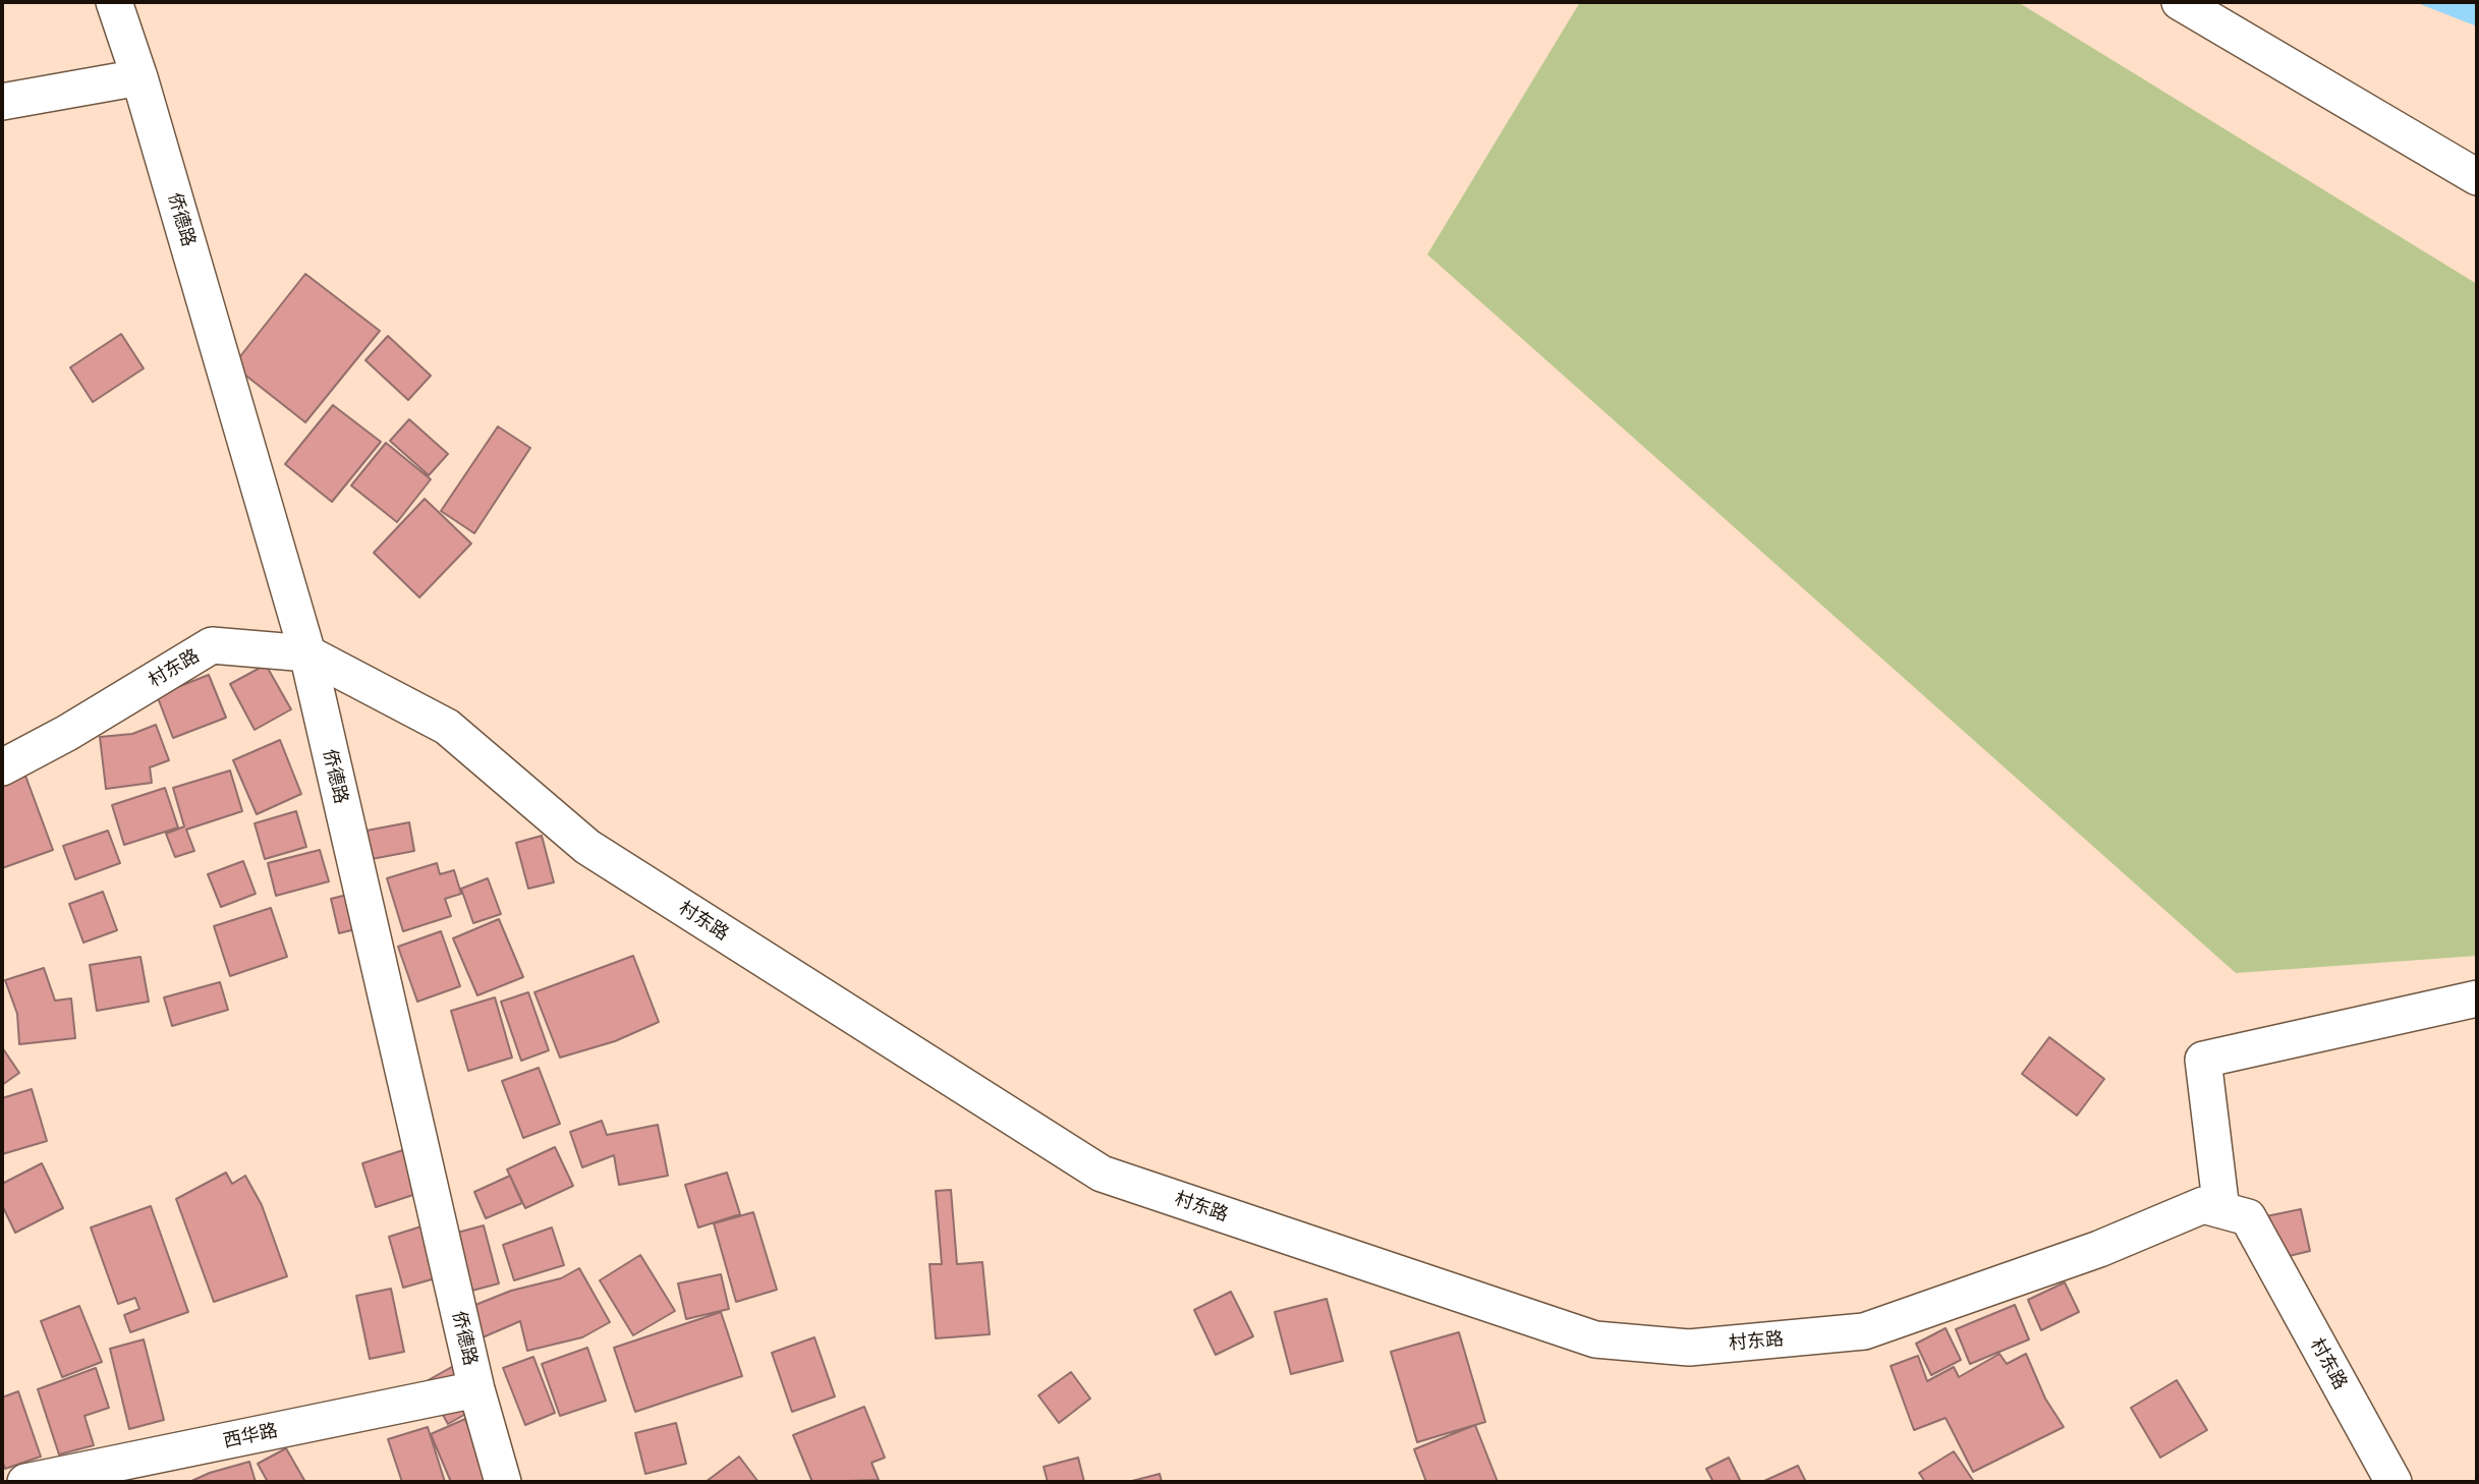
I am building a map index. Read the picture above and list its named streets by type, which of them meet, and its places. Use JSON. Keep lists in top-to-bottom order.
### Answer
{
  "streets": {
    "street": ["侨德路", "村东路", "西华路"]
  },
  "crossings": [
    ["侨德路", "村东路"],
    ["侨德路", "西华路"]
  ]
}
